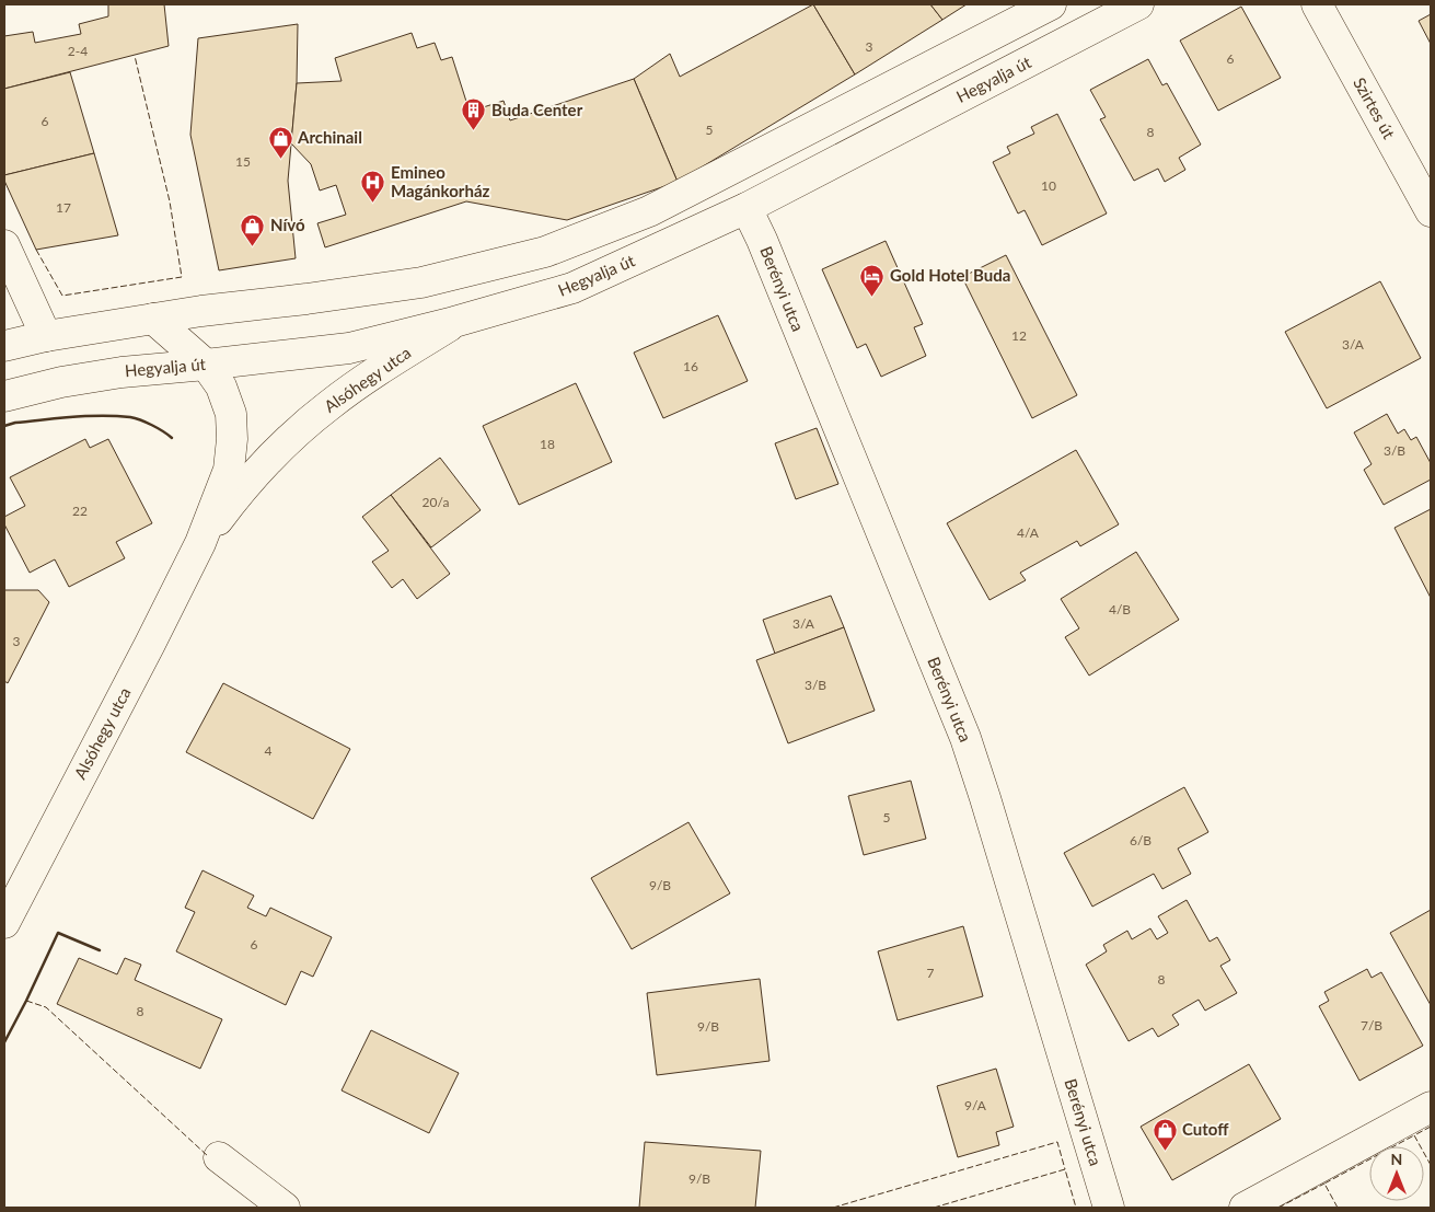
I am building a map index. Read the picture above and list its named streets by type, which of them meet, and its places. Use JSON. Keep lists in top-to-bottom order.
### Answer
{
  "streets": {
    "street": [
      "Hegyalja út",
      "Szirtes út",
      "Berényi utca",
      "Alsóhegy utca"
    ]
  },
  "crossings": [
    ["Hegyalja út", "Berényi utca"],
    ["Hegyalja út", "Alsóhegy utca"]
  ],
  "places": {
    "building": ["Buda Center"],
    "shop": ["Archinail", "Nívó", "Cutoff"],
    "hospital": ["Emineo Magánkorház"],
    "hotel": ["Gold Hotel Buda"]
  },
  "house_numbers": [
    "3",
    "2-4",
    "6",
    "6",
    "5",
    "8",
    "15",
    "10",
    "17",
    "12",
    "3/A",
    "16",
    "18",
    "3/B",
    "20/a",
    "22",
    "4/A",
    "4/B",
    "3/A",
    "3",
    "3/B",
    "4",
    "5",
    "6/B",
    "9/B",
    "6",
    "7",
    "8",
    "8",
    "7/B",
    "9/B",
    "9/A",
    "9/B"
  ],
  "north": "top"
}
